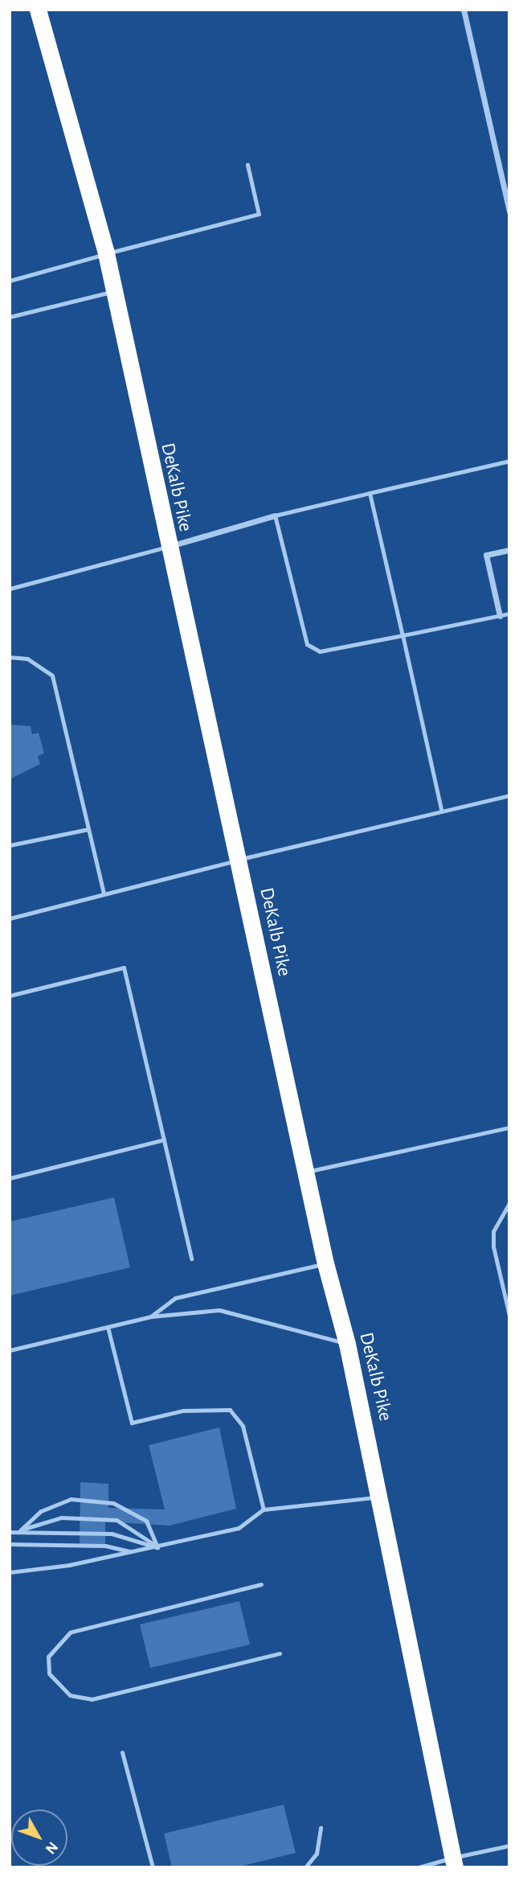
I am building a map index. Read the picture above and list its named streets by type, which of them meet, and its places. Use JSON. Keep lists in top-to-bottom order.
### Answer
{
  "streets": {
    "highway": ["DeKalb Pike"]
  },
  "north": "bottom right"
}
